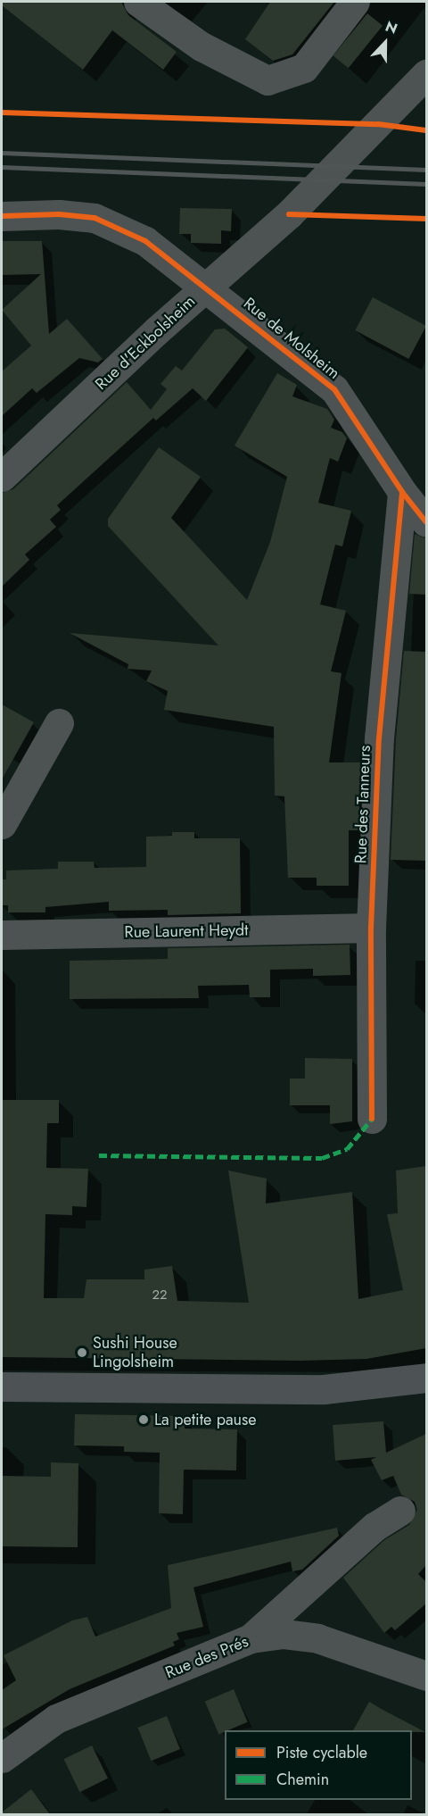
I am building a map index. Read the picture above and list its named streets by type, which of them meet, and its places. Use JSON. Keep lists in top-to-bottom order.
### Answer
{
  "streets": {
    "street": [
      "Rue de Molsheim",
      "Rue d'Eckbolsheim",
      "Rue des Tanneurs",
      "Rue Laurent Heydt",
      "Rue des Prés"
    ]
  },
  "crossings": [
    ["Rue de Molsheim", "Rue d'Eckbolsheim"],
    ["Rue de Molsheim", "Rue des Tanneurs"],
    ["Rue des Tanneurs", "Rue Laurent Heydt"]
  ],
  "places": ["Sushi House Lingolsheim", "La petite pause"],
  "house_numbers": ["22"],
  "legend": ["Piste cyclable", "Chemin"],
  "north": "top"
}
